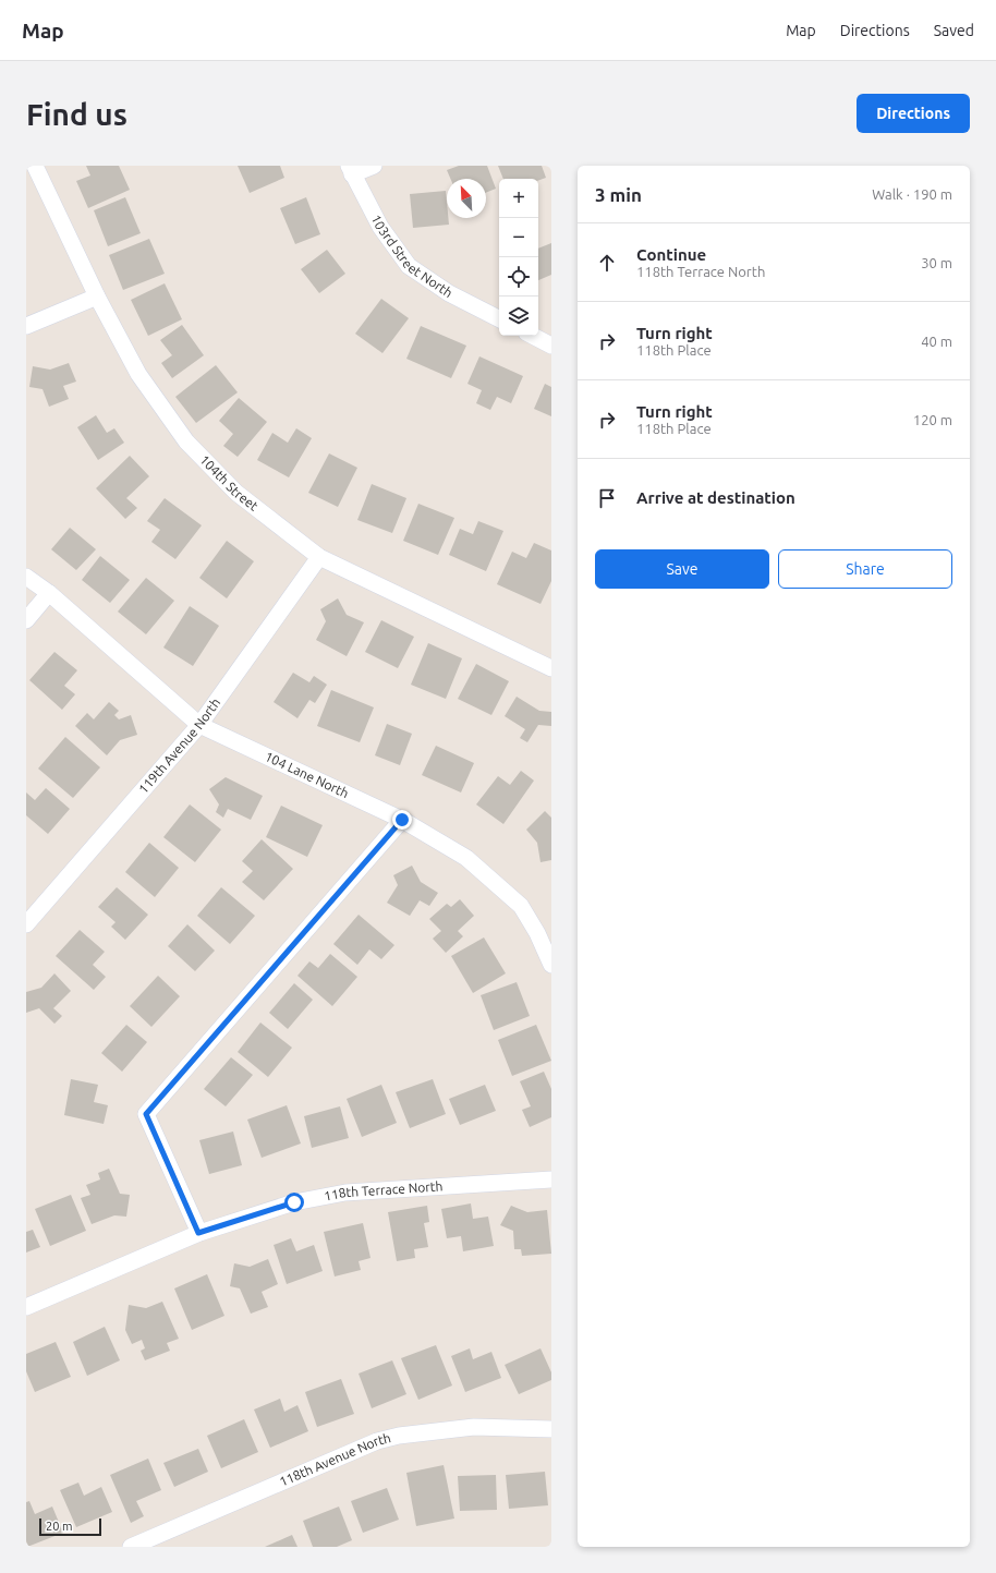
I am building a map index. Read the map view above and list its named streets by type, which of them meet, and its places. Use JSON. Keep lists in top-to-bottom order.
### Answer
{
  "streets": {
    "street": [
      "103rd Street North",
      "104th Street",
      "119th Avenue North",
      "104 Lane North",
      "118th Terrace North",
      "118th Avenue North"
    ]
  },
  "crossings": [
    ["104th Street", "119th Avenue North"],
    ["119th Avenue North", "104 Lane North"]
  ],
  "scale_bar": "20 m",
  "north": "top left",
  "page": {
    "header": "Map",
    "nav": ["Map", "Directions", "Saved"],
    "buttons": [
      "Directions",
      ["Save", "Share"]
    ],
    "title": "Find us",
    "heading": ["3 min", "Walk · 190 m"],
    "map_buttons": ["+", "−"],
    "list": [
      ["Continue", "118th Terrace North", "30 m"],
      ["Turn right", "118th Place", "40 m"],
      ["Turn right", "118th Place", "120 m"],
      "Arrive at destination"
    ],
    "scale": "20 m"
  }
}
